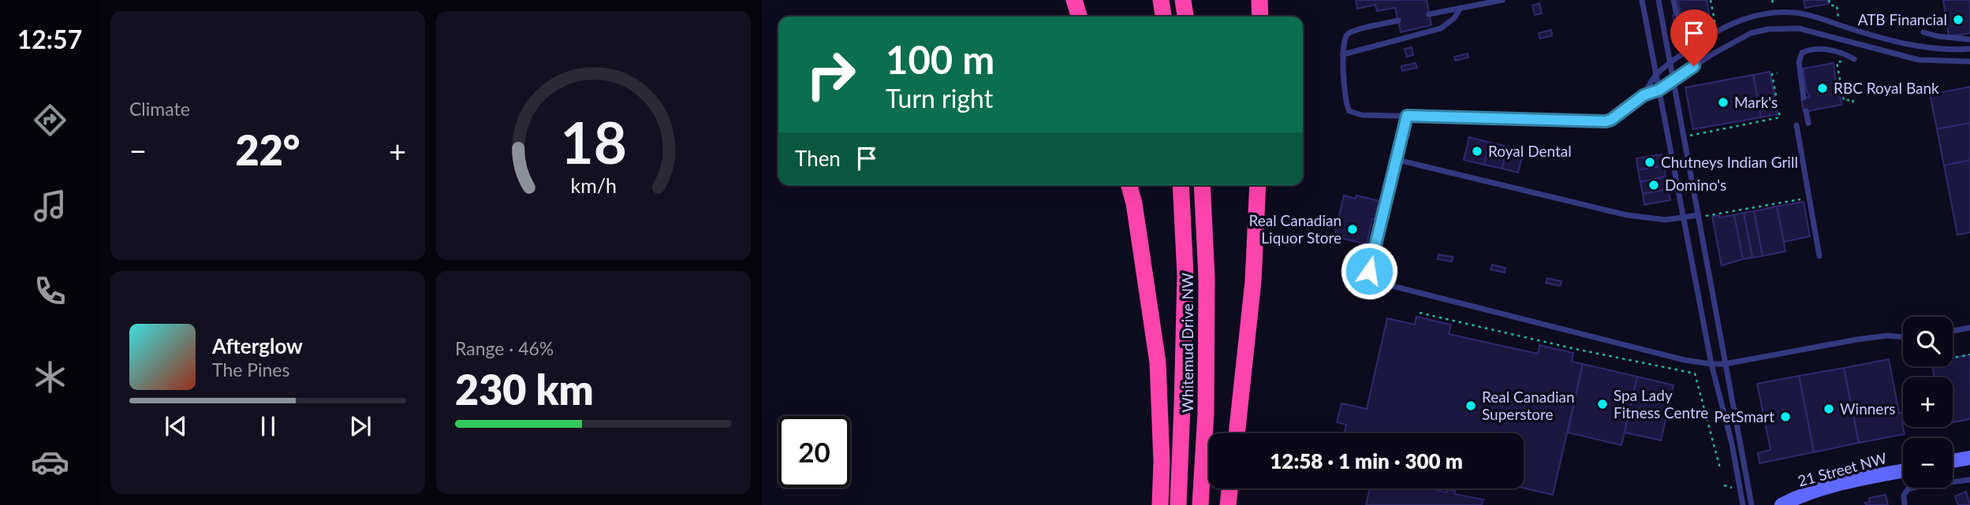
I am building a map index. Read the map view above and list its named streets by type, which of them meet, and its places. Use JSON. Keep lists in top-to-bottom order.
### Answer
{
  "streets": {
    "highway": ["Whitemud Drive NW"],
    "street": ["21 Street NW"]
  },
  "places": [
    "ATB Financial",
    "RBC Royal Bank",
    "Mark's",
    "Royal Dental",
    "Chutneys Indian Grill",
    "Domino's",
    "Real Canadian Liquor Store",
    "Spa Lady Fitness Centre",
    "Real Canadian Superstore",
    "Winners",
    "PetSmart"
  ],
  "page": {
    "tabs": "12:57",
    "tile": [
      "Climate",
      ["Range · 46%", "230 km"]
    ],
    "turn": ["100 m", "Turn right"],
    "heat": ["−", "22°", "+"],
    "then": "Then",
    "map_buttons": ["+", "−"],
    "song": ["Afterglow", "The Pines"],
    "limit": "20",
    "trip": "12:58 · 1 min · 300 m",
    "gauge": ["18", "km/h"]
  }
}
